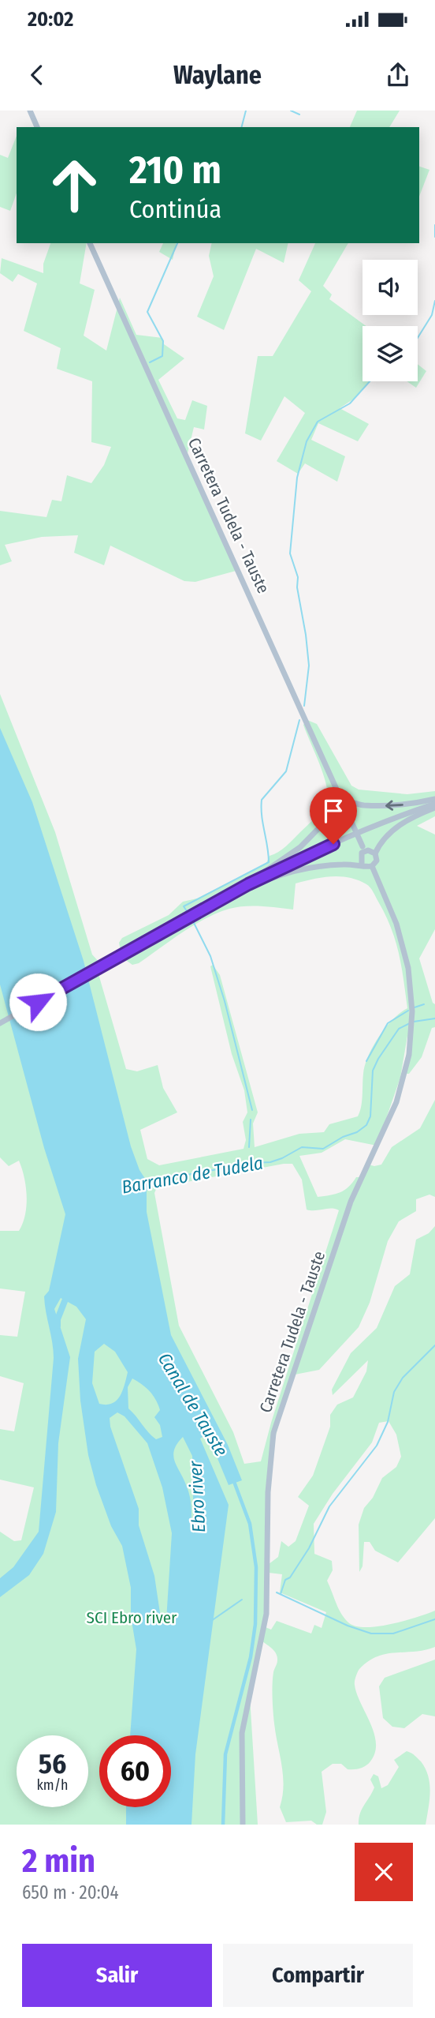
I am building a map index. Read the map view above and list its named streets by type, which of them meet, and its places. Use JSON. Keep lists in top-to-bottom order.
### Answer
{
  "streets": {
    "main road": ["Carretera Tudela - Tauste"]
  },
  "water": ["Barranco de Tudela", "Canal de Tauste", "Ebro river"],
  "parks": ["SCI Ebro river"],
  "page": {
    "status": "20:02",
    "header": "Waylane",
    "turn": ["210 m", "Continúa"],
    "speed": "56 km/h",
    "limit": "60",
    "heading": ["2 min", "650 m · 20:04"],
    "buttons": ["Salir", "Compartir"]
  }
}
